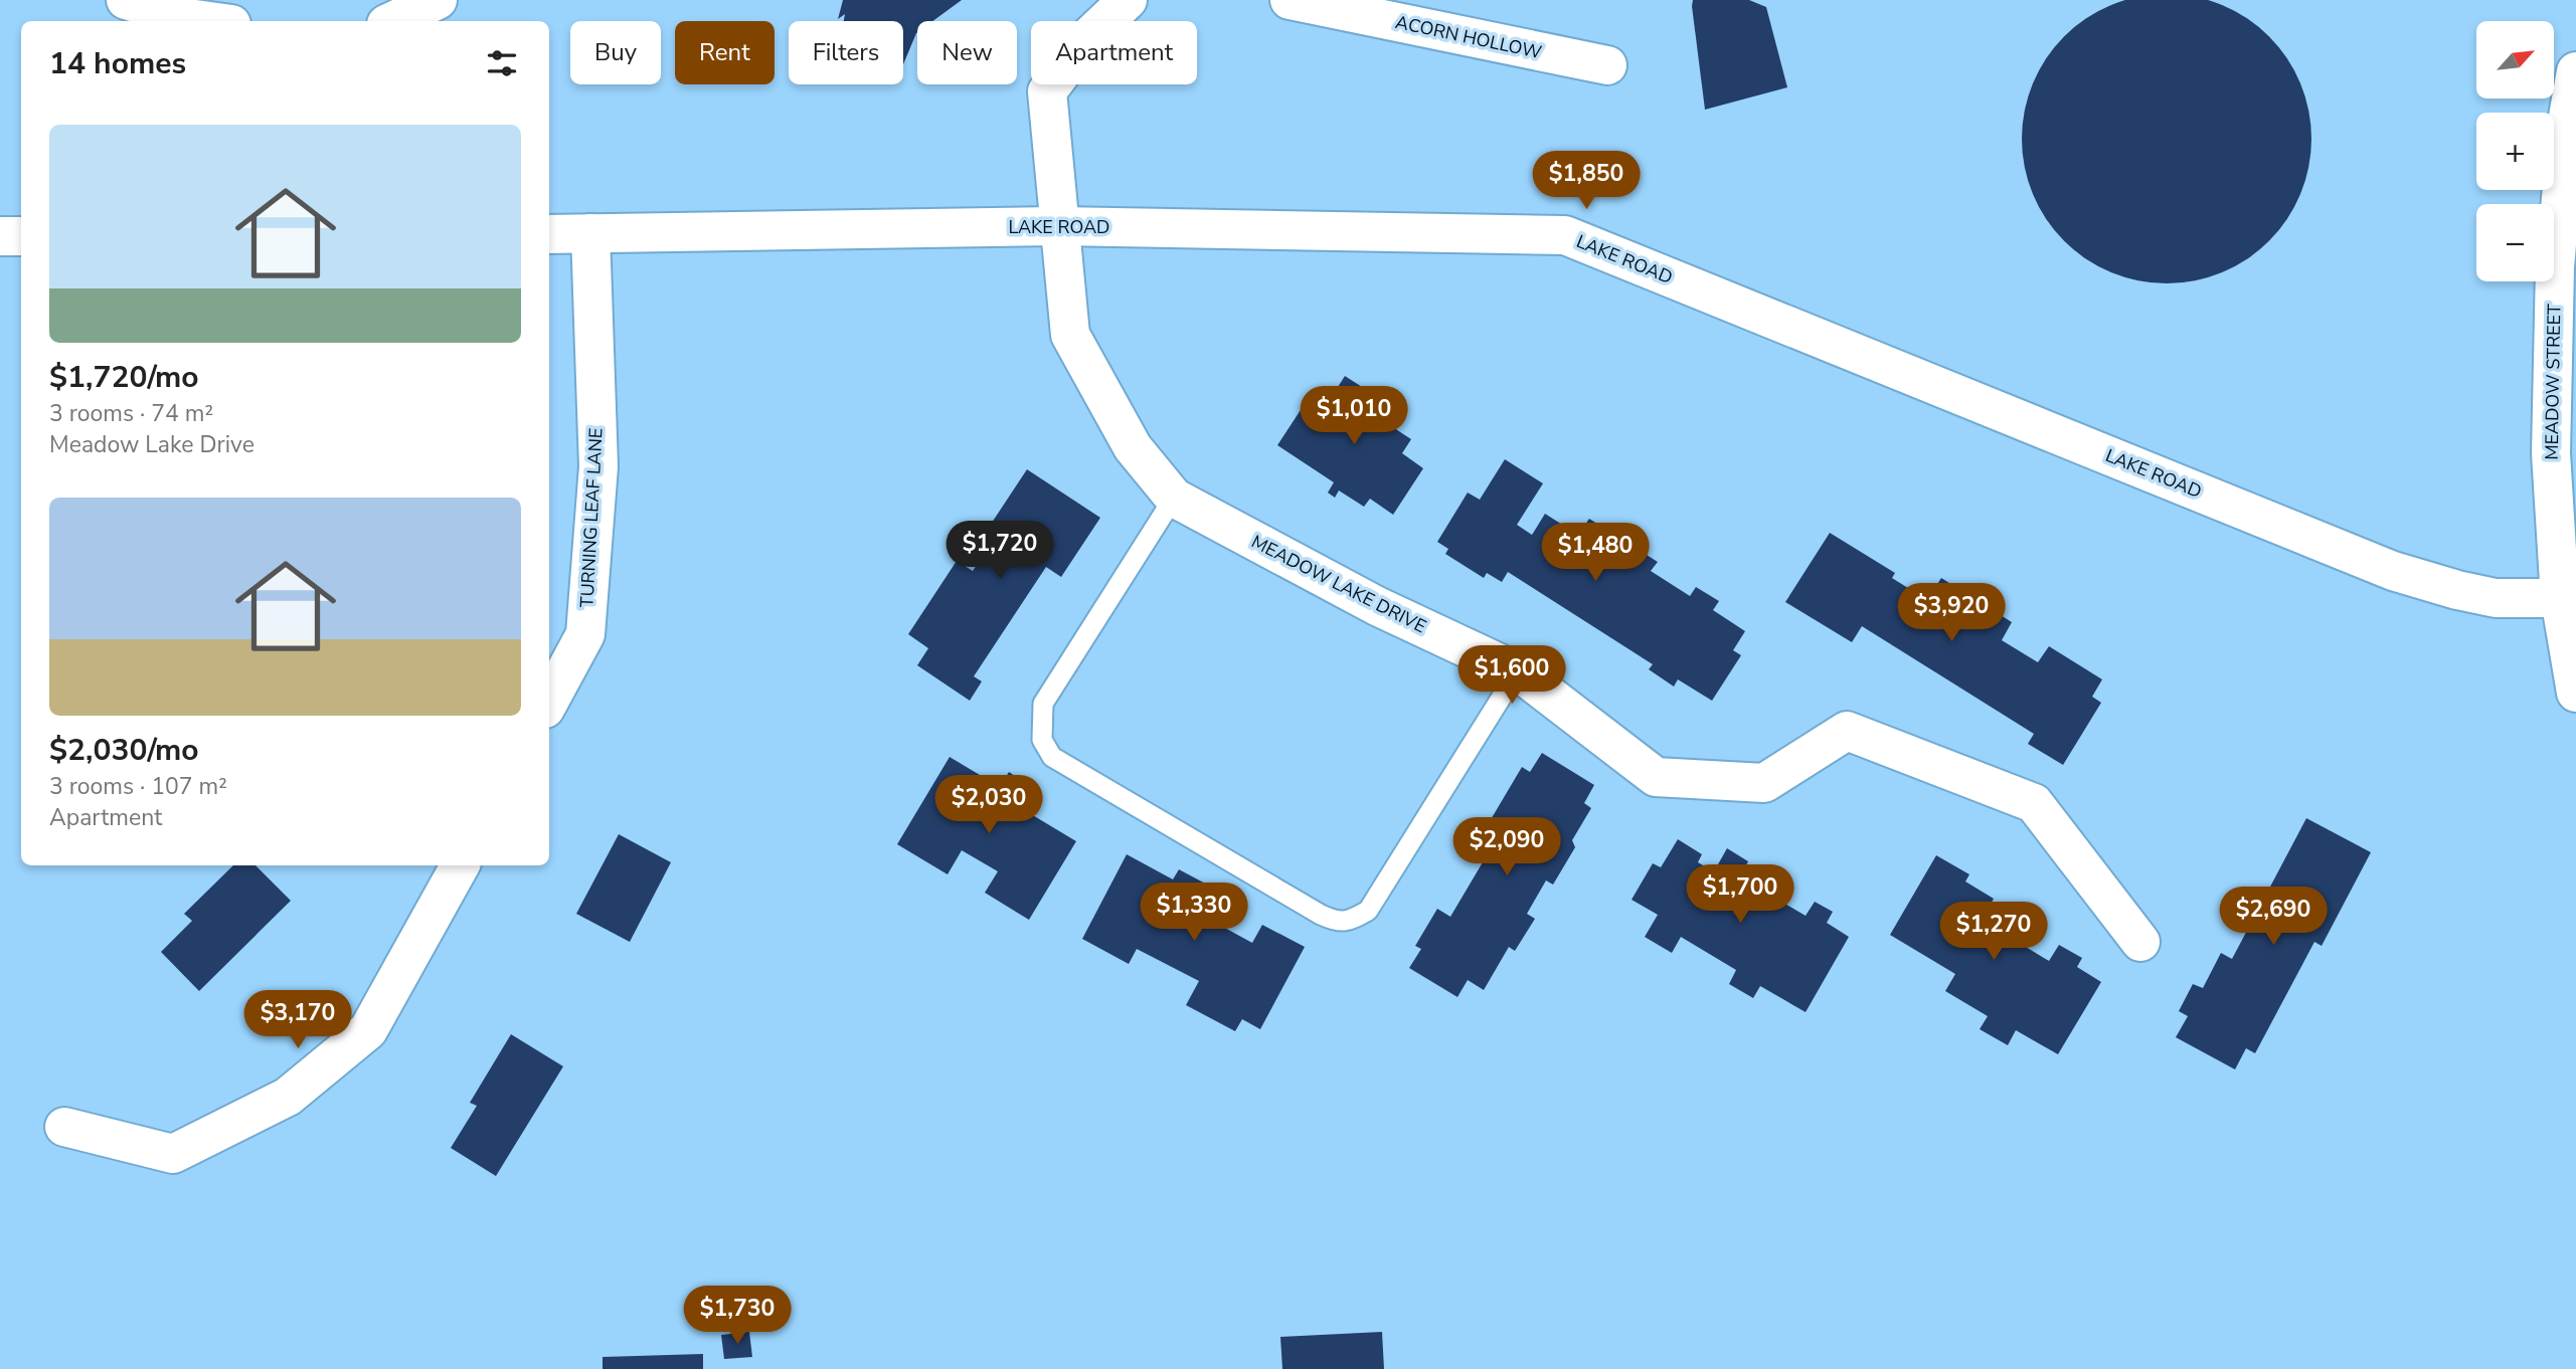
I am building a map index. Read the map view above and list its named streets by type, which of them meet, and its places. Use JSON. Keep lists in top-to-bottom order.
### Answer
{
  "streets": {
    "street": [
      "ACORN HOLLOW",
      "LAKE ROAD",
      "MEADOW STREET",
      "TURNING LEAF LANE",
      "MEADOW LAKE DRIVE"
    ]
  },
  "crossings": [
    ["LAKE ROAD", "MEADOW STREET"],
    ["LAKE ROAD", "TURNING LEAF LANE"],
    ["LAKE ROAD", "MEADOW LAKE DRIVE"]
  ],
  "north": "top right",
  "page": {
    "map_buttons": ["+", "−"],
    "chip": [
      "Buy",
      "Rent",
      "Filters",
      "New",
      "Apartment"
    ],
    "heading": "14 homes",
    "list": [
      {
        "name": "$1,720/mo",
        "note": "3 rooms · 74 m² · Meadow Lake Drive"
      },
      {
        "name": "$2,030/mo",
        "note": "3 rooms · 107 m² · Apartment"
      }
    ],
    "price": [
      "$1,850",
      "$1,010",
      "$1,720",
      "$1,480",
      "$3,920",
      "$1,600",
      "$2,030",
      "$2,090",
      "$1,700",
      "$1,330",
      "$2,690",
      "$1,270",
      "$3,170",
      "$1,730"
    ]
  }
}
